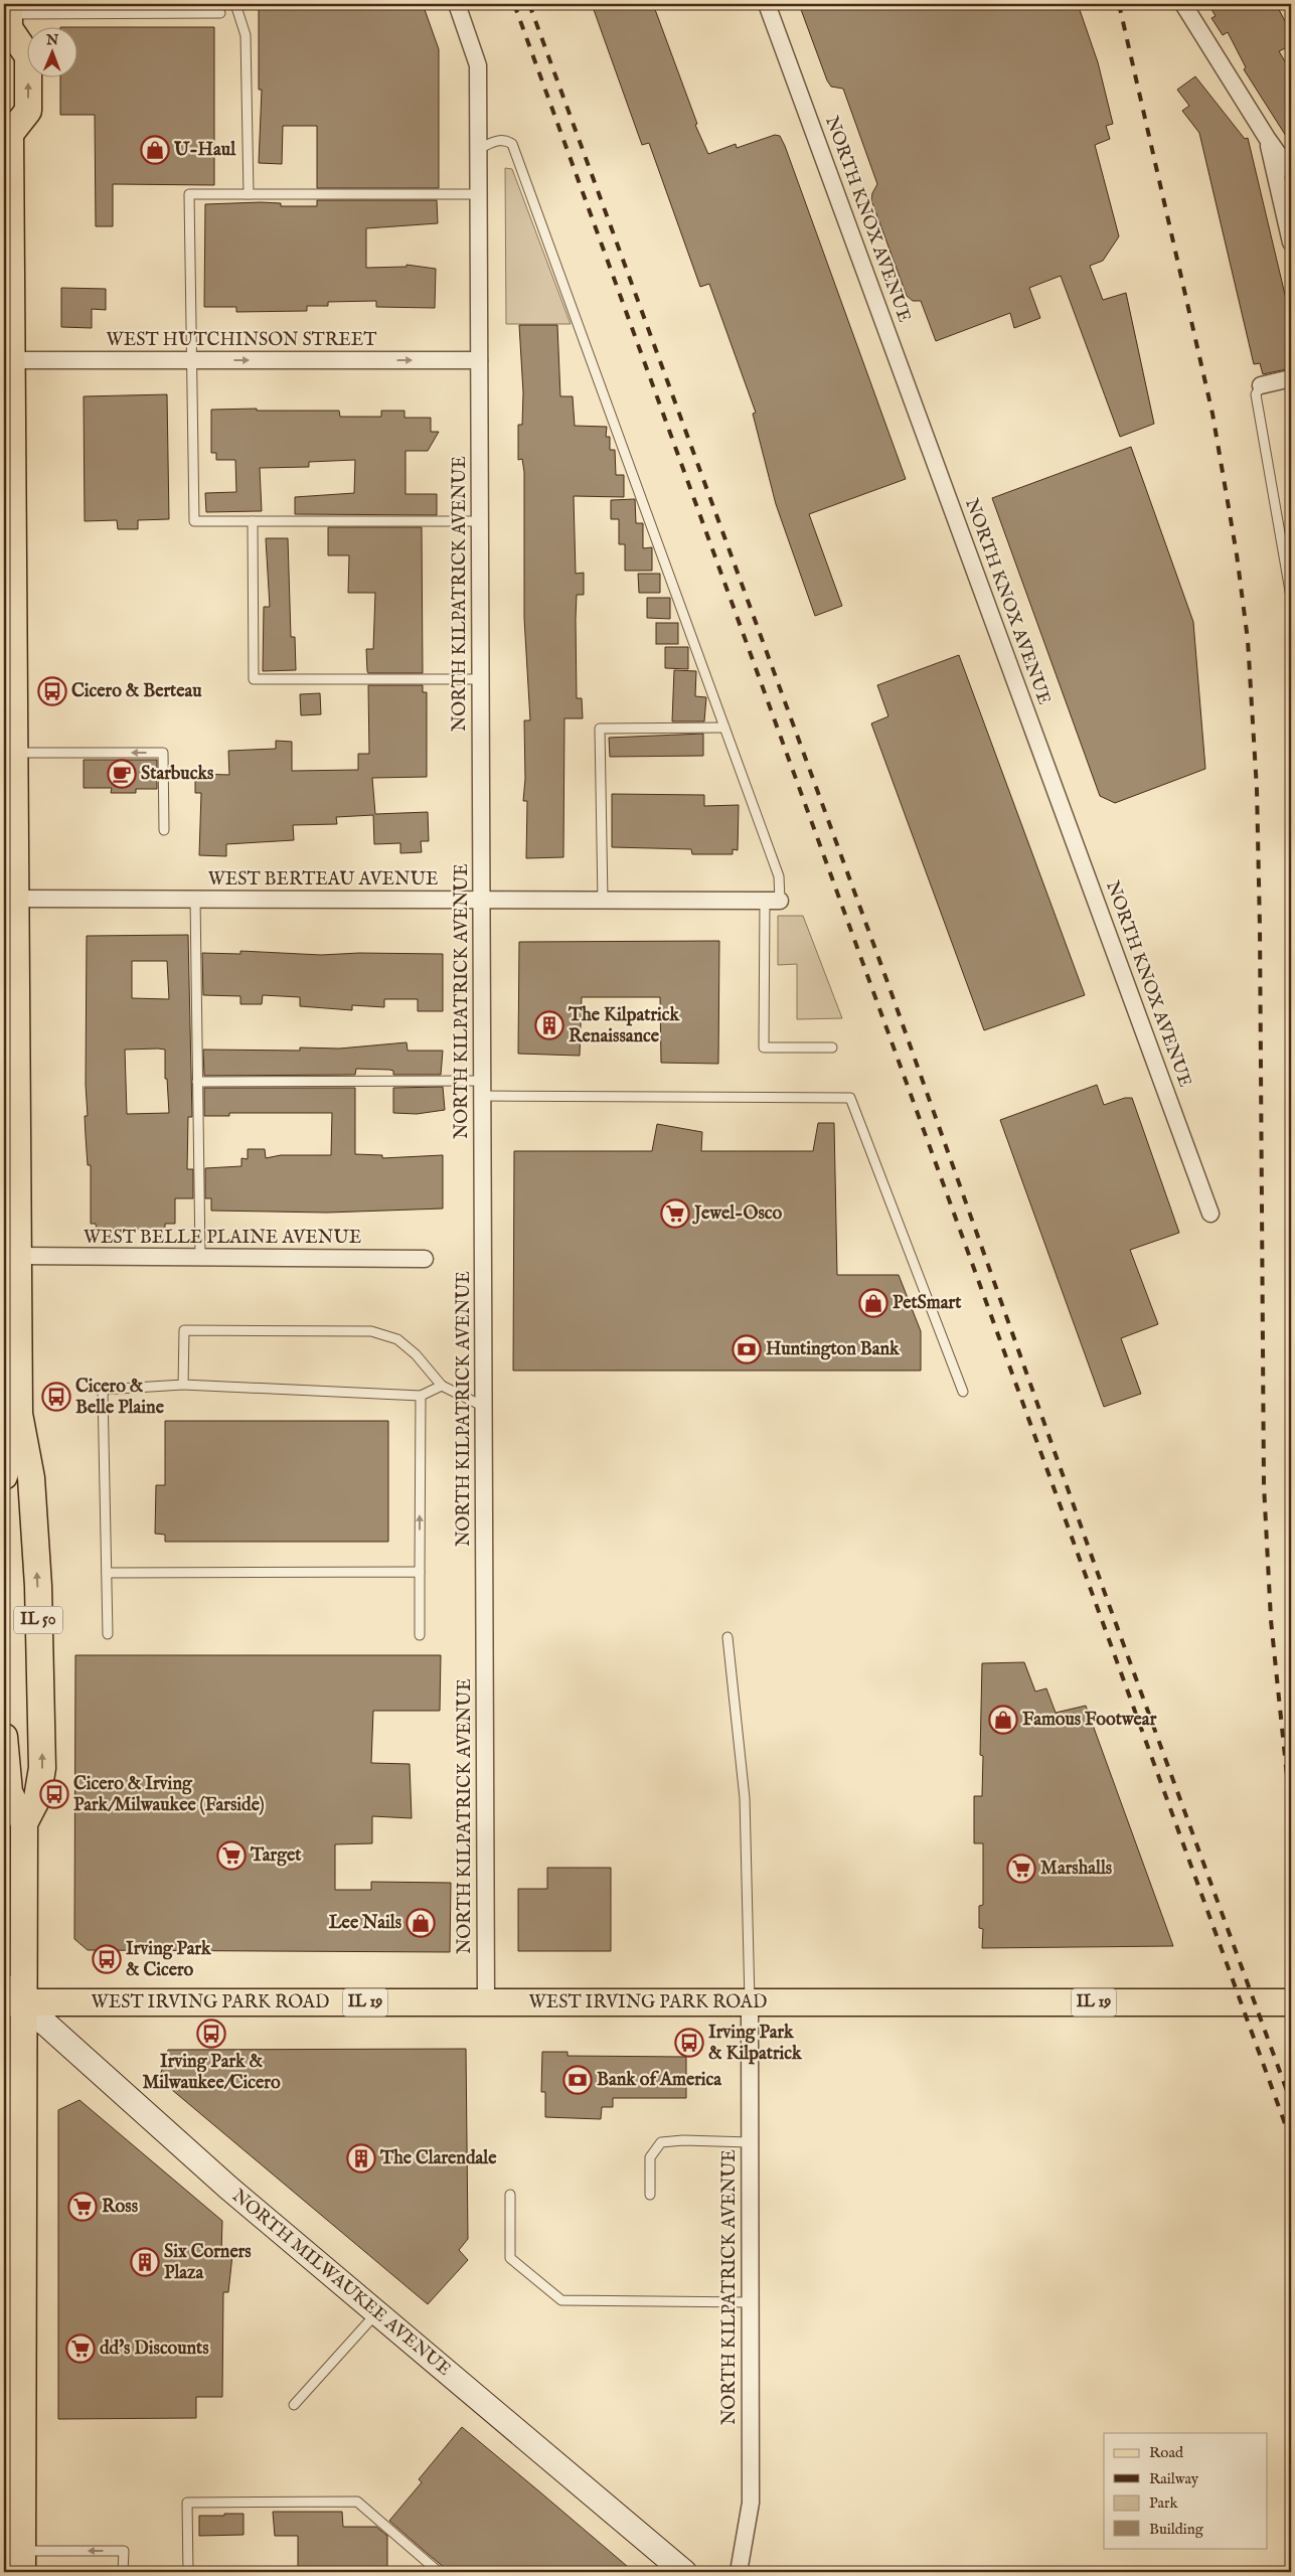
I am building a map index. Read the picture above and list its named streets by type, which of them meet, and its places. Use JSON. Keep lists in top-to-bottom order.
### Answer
{
  "streets": {
    "main road": [
      "IL 50",
      "WEST IRVING PARK ROAD",
      "IL 19",
      "NORTH MILWAUKEE AVENUE"
    ],
    "street": [
      "NORTH KNOX AVENUE",
      "WEST HUTCHINSON STREET",
      "NORTH KILPATRICK AVENUE",
      "WEST BERTEAU AVENUE",
      "WEST BELLE PLAINE AVENUE"
    ]
  },
  "crossings": [
    ["WEST HUTCHINSON STREET", "NORTH KILPATRICK AVENUE"],
    ["WEST HUTCHINSON STREET", "IL 50"],
    ["NORTH KILPATRICK AVENUE", "WEST BERTEAU AVENUE"],
    ["NORTH KILPATRICK AVENUE", "WEST IRVING PARK ROAD"],
    ["WEST BERTEAU AVENUE", "IL 50"],
    ["WEST BELLE PLAINE AVENUE", "IL 50"],
    ["IL 50", "WEST IRVING PARK ROAD"],
    ["IL 50", "NORTH MILWAUKEE AVENUE"],
    ["WEST IRVING PARK ROAD", "NORTH MILWAUKEE AVENUE"]
  ],
  "one_way": ["WEST HUTCHINSON STREET"],
  "places": {
    "shop": [
      "U-Haul",
      "PetSmart",
      "Famous Footwear",
      "Lee Nails"
    ],
    "bus stop": [
      "Cicero & Berteau",
      "Cicero & Belle Plaine",
      "Cicero & Irving Park/Milwaukee (Farside)",
      "Irving Park & Cicero",
      "Irving Park & Milwaukee/Cicero",
      "Irving Park & Kilpatrick"
    ],
    "cafe": ["Starbucks"],
    "building": ["The Kilpatrick Renaissance", "The Clarendale", "Six Corners Plaza"],
    "supermarket": [
      "Jewel-Osco",
      "Target",
      "Marshalls",
      "Ross",
      "dd's Discounts"
    ],
    "bank": ["Huntington Bank", "Bank of America"]
  },
  "legend": [
    "Road",
    "Railway",
    "Park",
    "Building"
  ],
  "north": "top"
}
